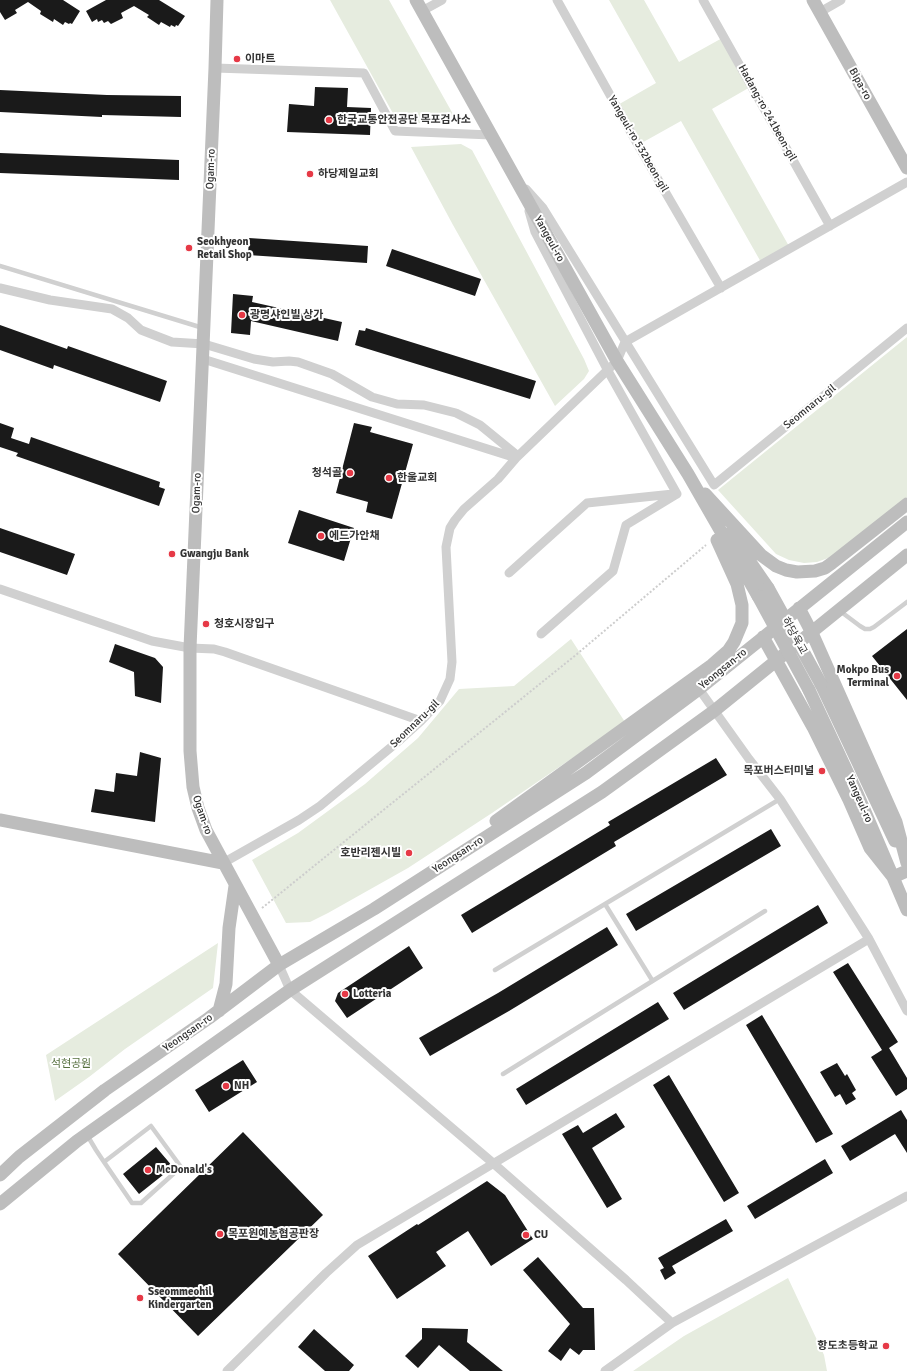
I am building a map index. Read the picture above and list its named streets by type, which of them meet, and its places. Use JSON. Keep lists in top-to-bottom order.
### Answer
{
  "streets": {
    "street": [
      "Bipa-ro",
      "Hadang-ro 241beon-gil",
      "Yangeul-ro 532beon-gil",
      "Ogam-ro",
      "Yangeul-ro",
      "Seomnaru-gil",
      "하당육교",
      "Yeongsan-ro"
    ]
  },
  "crossings": [
    ["Ogam-ro", "Seomnaru-gil"],
    ["Ogam-ro", "Yeongsan-ro"],
    ["Yangeul-ro", "Seomnaru-gil"],
    ["Yangeul-ro", "하당육교"]
  ],
  "parks": ["석현공원"],
  "places": [
    "이마트",
    "한국교통안전공단 목포검사소",
    "하당제일교회",
    "Seokhyeon Retail Shop",
    "광명샤인빌 상가",
    "청석골",
    "한울교회",
    "에드가안채",
    "Gwangju Bank",
    "청호시장입구",
    "Mokpo Bus Terminal",
    "목포버스터미널",
    "호반리젠시빌",
    "Lotteria",
    "NH",
    "McDonald's",
    "목포원예농협공판장",
    "CU",
    "Sseommeohil Kindergarten",
    "항도초등학교"
  ]
}
